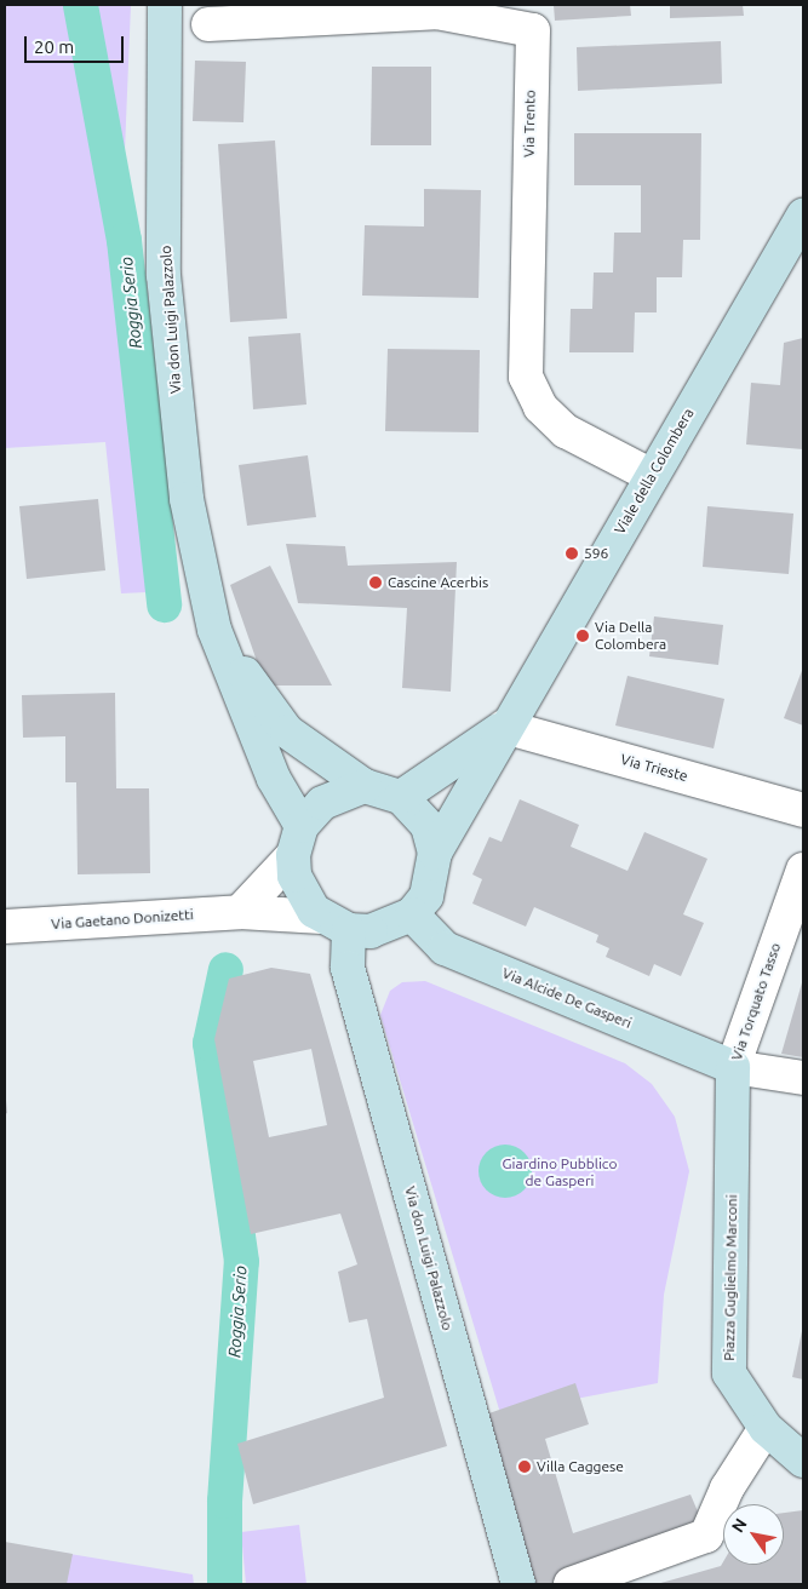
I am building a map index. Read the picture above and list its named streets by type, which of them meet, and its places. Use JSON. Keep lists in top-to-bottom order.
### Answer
{
  "streets": {
    "street": [
      "Via Trento",
      "Via don Luigi Palazzolo",
      "Viale della Colombera",
      "Via Trieste",
      "Via Gaetano Donizetti",
      "Via Alcide De Gasperi",
      "Via Torquato Tasso",
      "Piazza Guglielmo Marconi"
    ]
  },
  "crossings": [
    ["Via Trento", "Viale della Colombera"],
    ["Via don Luigi Palazzolo", "Viale della Colombera"],
    ["Via don Luigi Palazzolo", "Via Gaetano Donizetti"],
    ["Via don Luigi Palazzolo", "Via Alcide De Gasperi"],
    ["Viale della Colombera", "Via Trieste"],
    ["Viale della Colombera", "Via Gaetano Donizetti"],
    ["Viale della Colombera", "Via Alcide De Gasperi"],
    ["Via Gaetano Donizetti", "Via Alcide De Gasperi"],
    ["Via Alcide De Gasperi", "Via Torquato Tasso"],
    ["Via Alcide De Gasperi", "Piazza Guglielmo Marconi"],
    ["Via Torquato Tasso", "Piazza Guglielmo Marconi"]
  ],
  "water": ["Roggia Serio"],
  "parks": ["Giardino Pubblico de Gasperi"],
  "places": [
    "596",
    "Cascine Acerbis",
    "Via Della Colombera",
    "Villa Caggese"
  ],
  "scale_bar": "20 m",
  "north": "top left"
}
